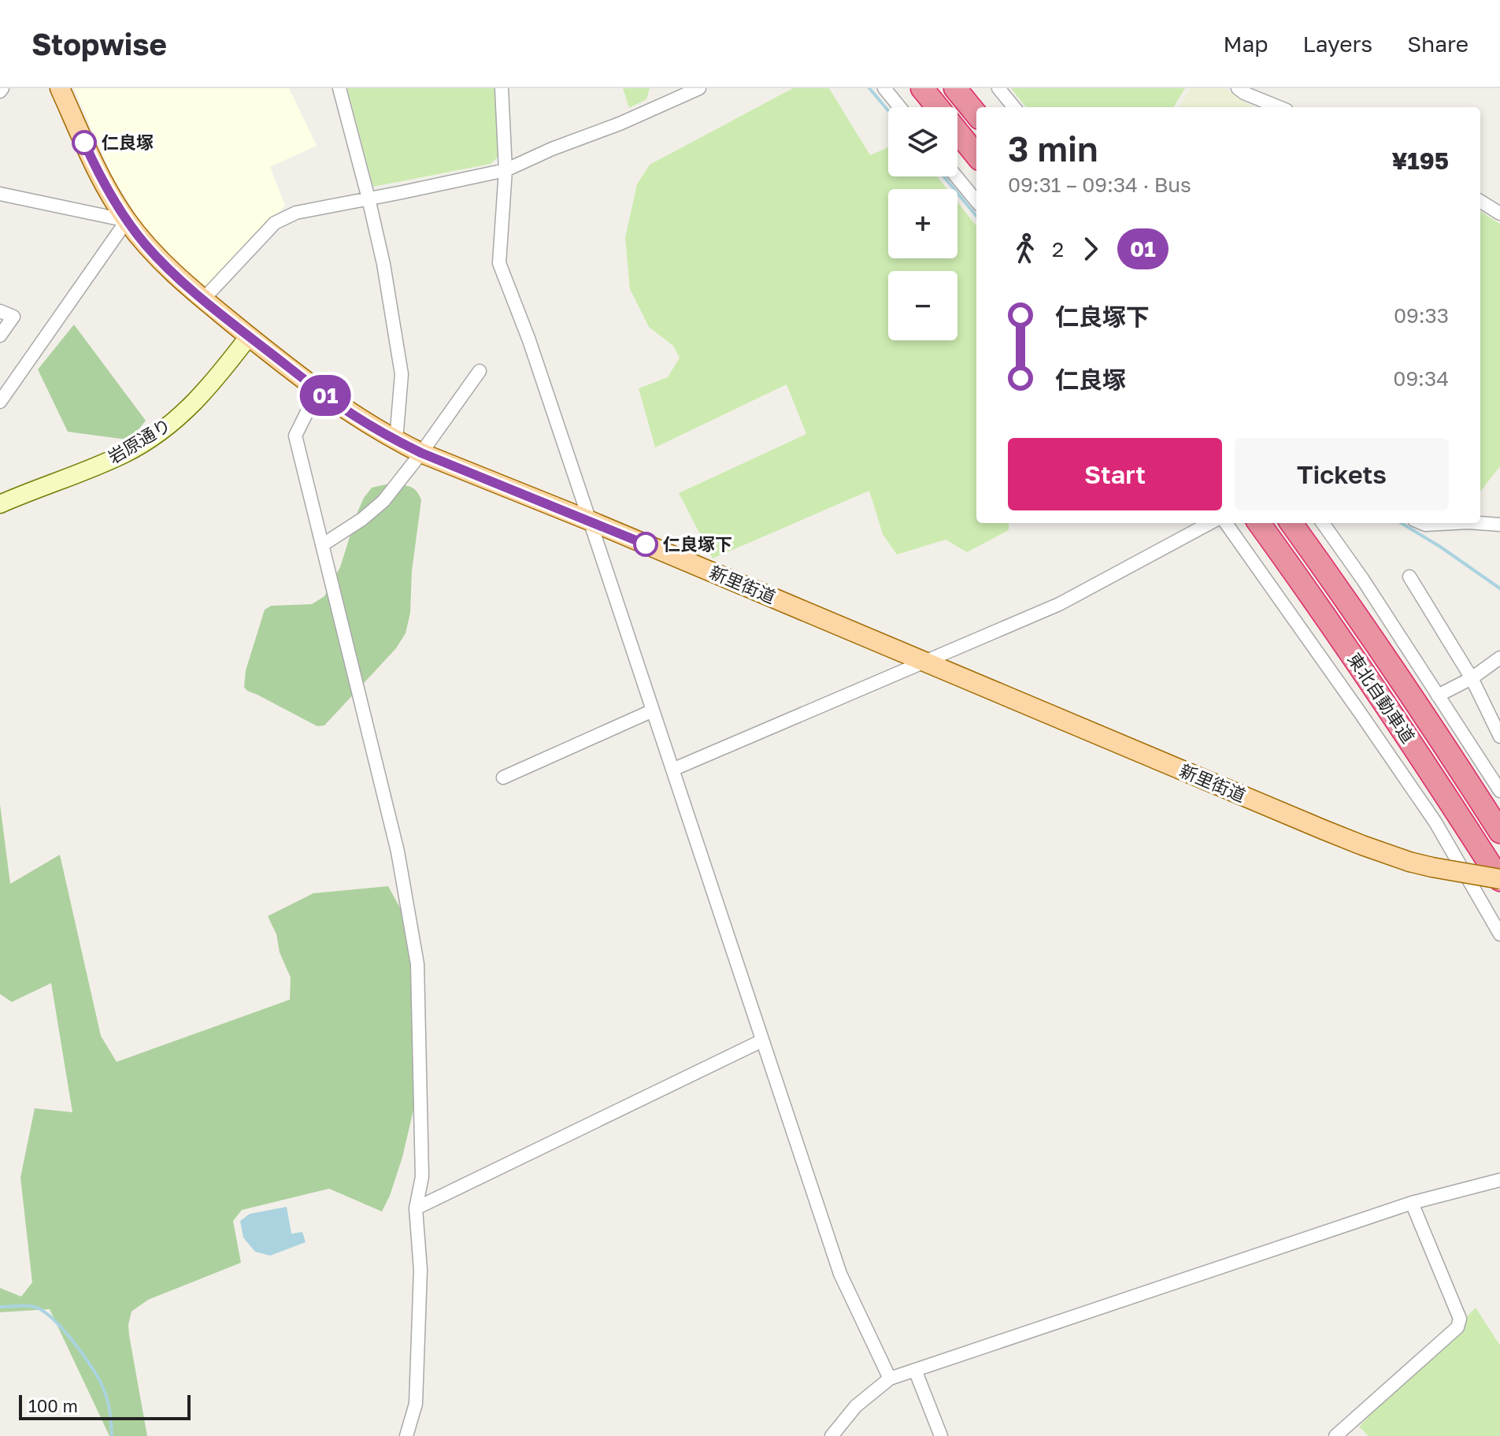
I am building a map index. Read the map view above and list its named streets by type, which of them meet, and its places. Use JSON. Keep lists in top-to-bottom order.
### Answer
{
  "streets": {
    "highway": ["東北自動車道"],
    "main road": ["新里街道"],
    "street": ["岩原通り"]
  },
  "crossings": [
    ["岩原通り", "新里街道"],
    ["新里街道", "東北自動車道"]
  ],
  "places": ["仁良塚", "仁良塚下"],
  "lines": ["bus line 01"],
  "scale_bar": "100 m",
  "page": {
    "header": "Stopwise",
    "nav": ["Map", "Layers", "Share"],
    "on_map": "01",
    "map_buttons": ["+", "−"],
    "heading": ["3 min", "09:31 – 09:34 · Bus", "¥195"],
    "legs": ["2", "01"],
    "list": [
      {
        "name": "仁良塚下",
        "value": "09:33"
      },
      {
        "name": "仁良塚",
        "value": "09:34"
      }
    ],
    "buttons": ["Start", "Tickets"],
    "scale": "100 m"
  }
}
